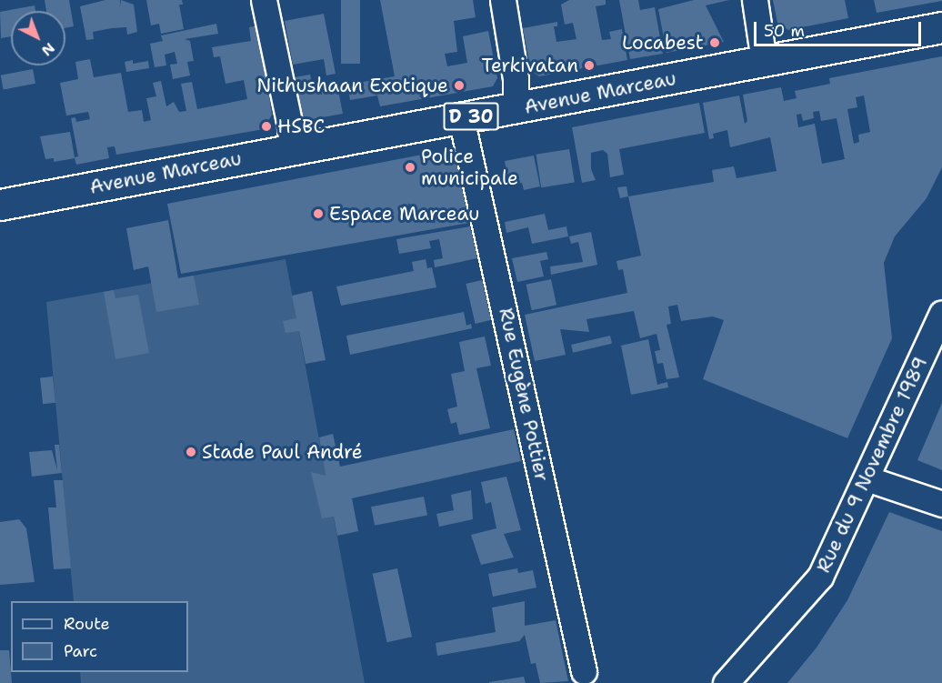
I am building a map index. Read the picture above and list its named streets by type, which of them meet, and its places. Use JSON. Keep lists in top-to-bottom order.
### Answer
{
  "streets": {
    "main road": ["Avenue Marceau", "D 30"],
    "street": ["Rue Eugène Pottier", "Rue du 9 Novembre 1989"]
  },
  "crossings": [
    ["Avenue Marceau", "Rue Eugène Pottier"]
  ],
  "places": [
    "Locabest",
    "Terkivatan",
    "Nithushaan Exotique",
    "HSBC",
    "Police municipale",
    "Espace Marceau",
    "Stade Paul André"
  ],
  "legend": ["Route", "Parc"],
  "scale_bar": "50 m",
  "north": "bottom right"
}
